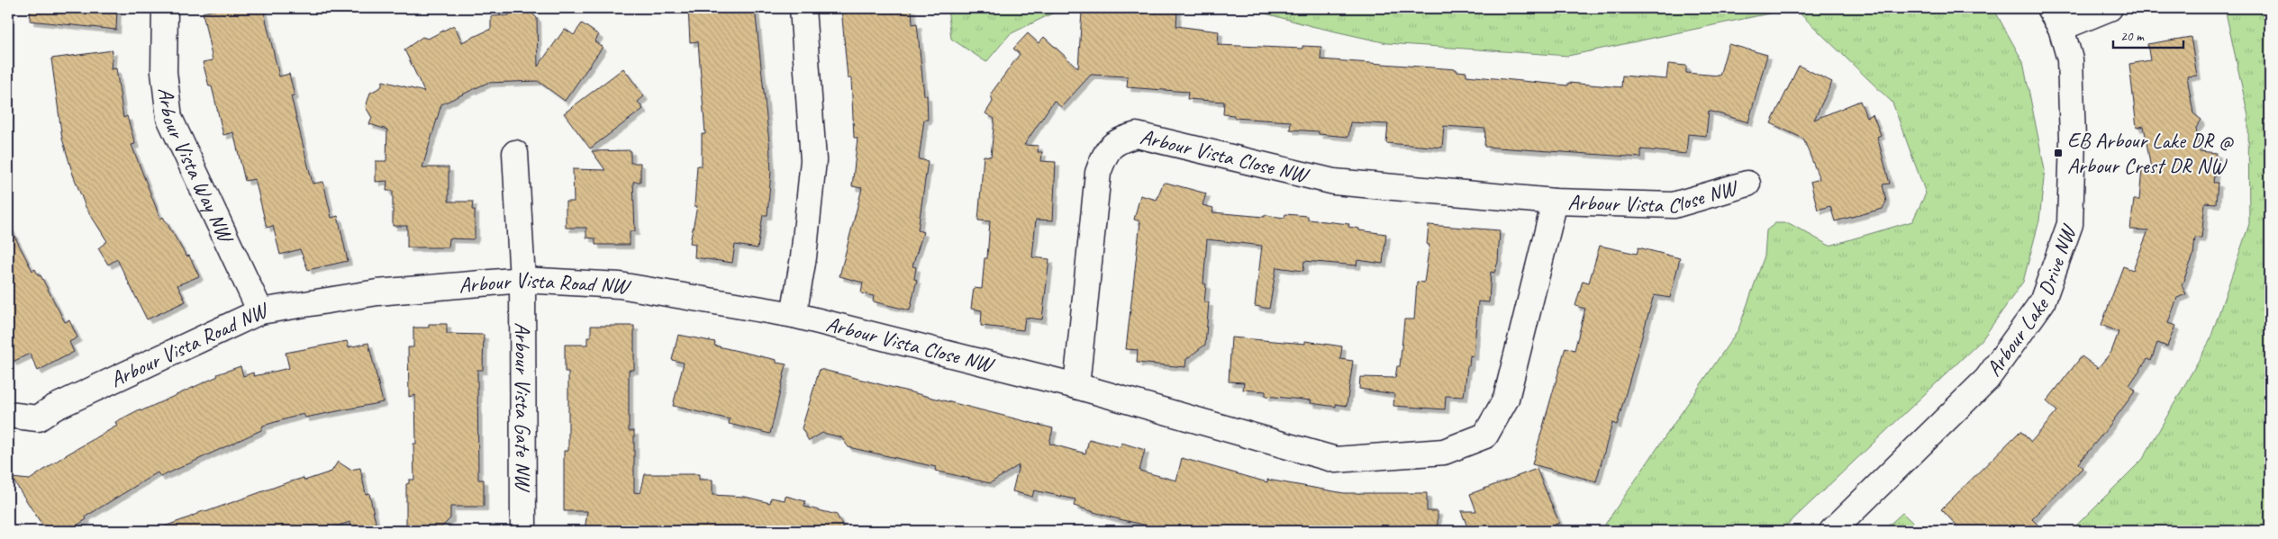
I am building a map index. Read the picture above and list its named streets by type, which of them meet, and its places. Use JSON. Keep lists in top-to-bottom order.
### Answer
{
  "streets": {
    "street": [
      "Arbour Vista Close NW",
      "Arbour Vista Way NW",
      "Arbour Vista Road NW",
      "Arbour Lake Drive NW",
      "Arbour Vista Gate NW"
    ]
  },
  "crossings": [
    ["Arbour Vista Close NW", "Arbour Vista Road NW"],
    ["Arbour Vista Way NW", "Arbour Vista Road NW"],
    ["Arbour Vista Road NW", "Arbour Vista Gate NW"]
  ],
  "places": {
    "transit": ["EB Arbour Lake DR @ Arbour Crest DR NW"]
  },
  "scale_bar": "20 m"
}
